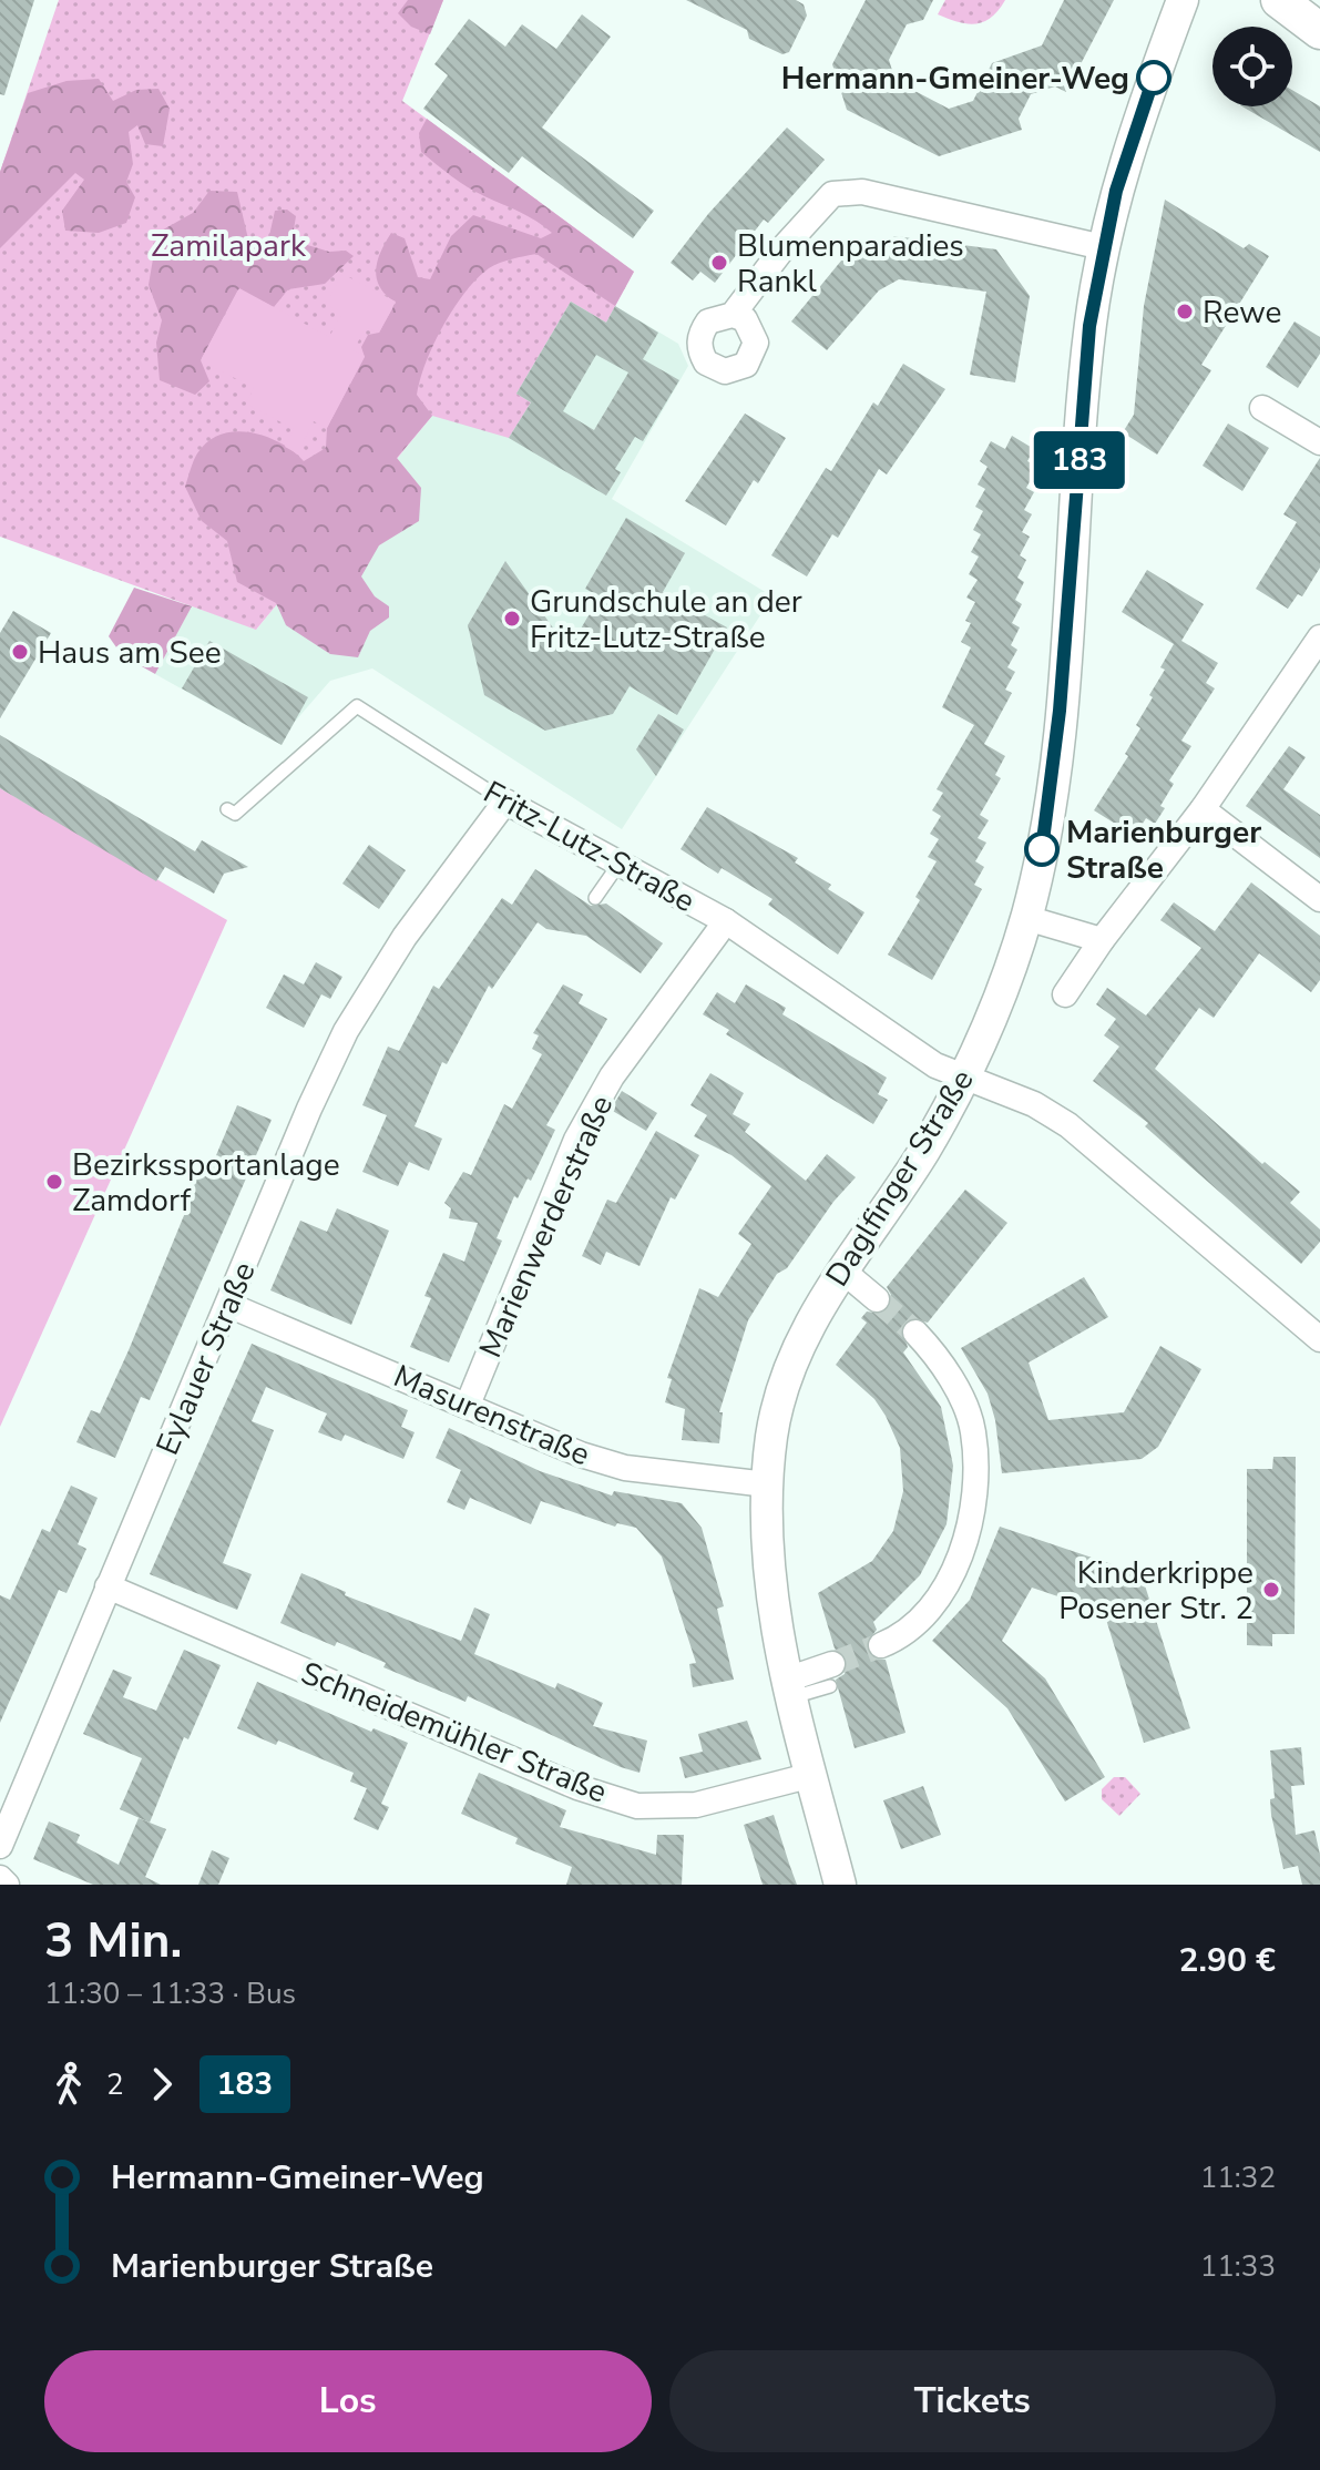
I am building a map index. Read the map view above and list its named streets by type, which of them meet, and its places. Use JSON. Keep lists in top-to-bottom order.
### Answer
{
  "streets": {
    "street": [
      "Fritz-Lutz-Straße",
      "Daglfinger Straße",
      "Marienwerderstraße",
      "Eylauer Straße",
      "Masurenstraße",
      "Schneidemühler Straße"
    ]
  },
  "crossings": [
    ["Fritz-Lutz-Straße", "Daglfinger Straße"],
    ["Fritz-Lutz-Straße", "Marienwerderstraße"],
    ["Fritz-Lutz-Straße", "Eylauer Straße"],
    ["Daglfinger Straße", "Masurenstraße"],
    ["Daglfinger Straße", "Schneidemühler Straße"],
    ["Marienwerderstraße", "Masurenstraße"],
    ["Eylauer Straße", "Masurenstraße"],
    ["Eylauer Straße", "Schneidemühler Straße"]
  ],
  "parks": ["Zamilapark"],
  "places": [
    "Hermann-Gmeiner-Weg",
    "Blumenparadies Rankl",
    "Rewe",
    "Grundschule an der Fritz-Lutz-Straße",
    "Haus am See",
    "Marienburger Straße",
    "Bezirkssportanlage Zamdorf",
    "Kinderkrippe Posener Str. 2"
  ],
  "lines": ["bus line 183"],
  "page": {
    "on_map": "183",
    "heading": ["3 Min.", "11:30 – 11:33 · Bus", "2.90 €"],
    "legs": ["2", "183"],
    "list": [
      {
        "name": "Hermann-Gmeiner-Weg",
        "value": "11:32"
      },
      {
        "name": "Marienburger Straße",
        "value": "11:33"
      }
    ],
    "buttons": ["Los", "Tickets"]
  }
}
